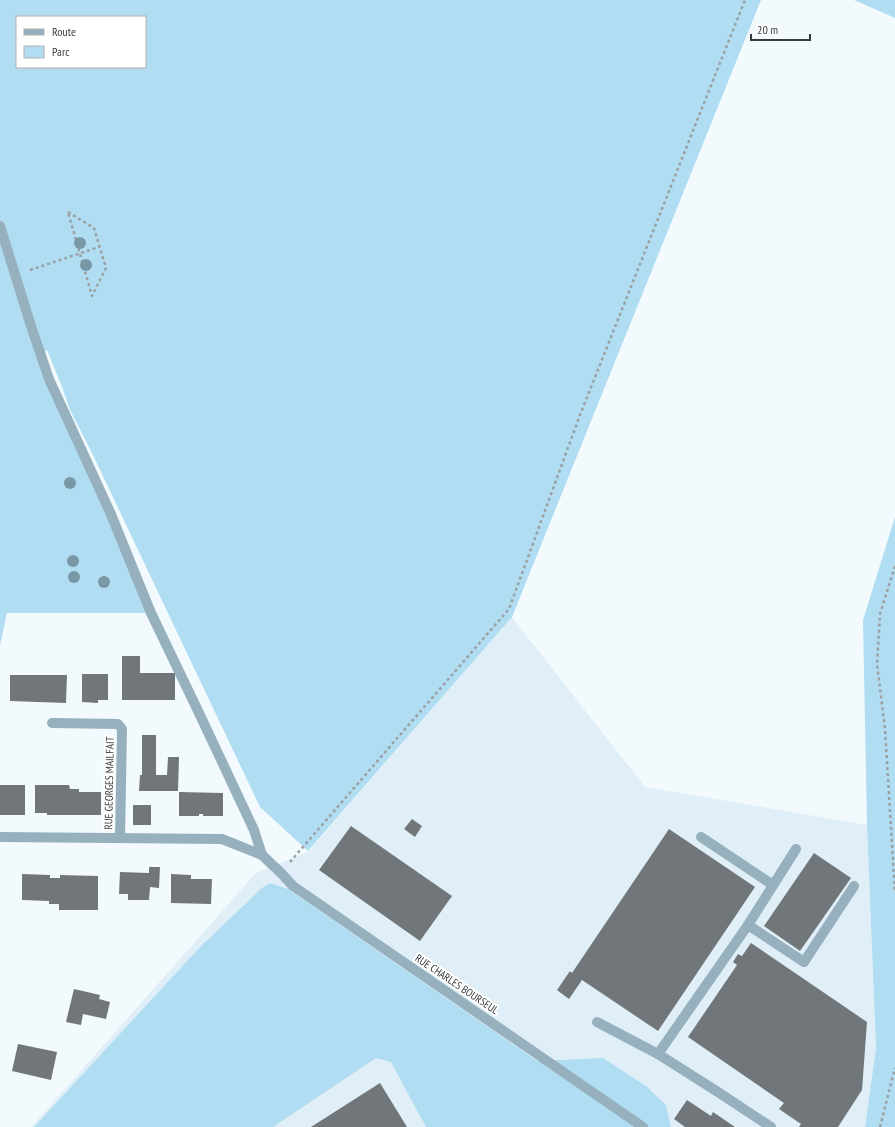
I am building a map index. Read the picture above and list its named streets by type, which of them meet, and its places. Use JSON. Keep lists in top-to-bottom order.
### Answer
{
  "streets": {
    "street": ["RUE GEORGES MAILFAIT", "RUE CHARLES BOURSEUL"]
  },
  "crossings": [
    ["RUE GEORGES MAILFAIT", "RUE CHARLES BOURSEUL"]
  ],
  "legend": ["Route", "Parc"],
  "scale_bar": "20 m"
}
